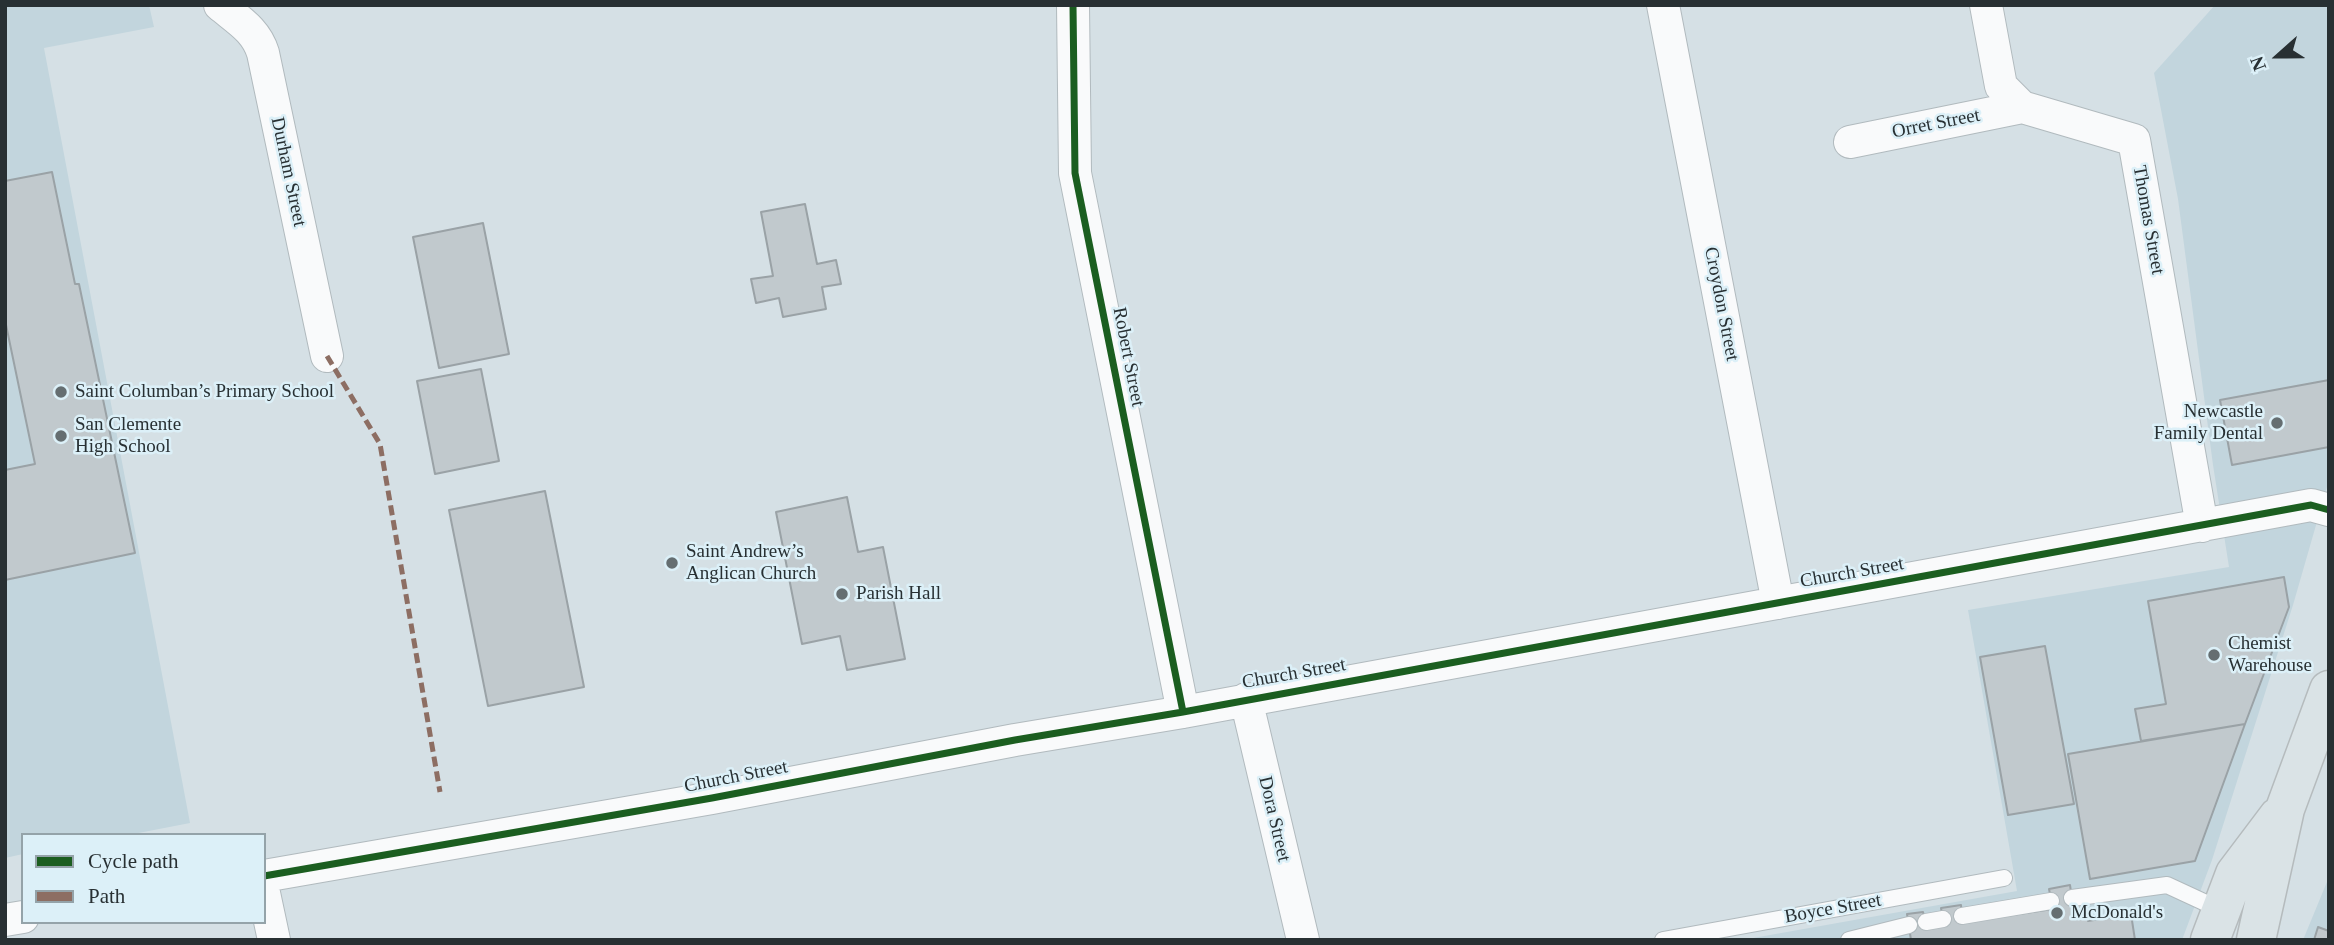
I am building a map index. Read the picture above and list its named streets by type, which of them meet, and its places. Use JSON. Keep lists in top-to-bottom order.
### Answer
{
  "streets": {
    "street": [
      "Orret Street",
      "Durham Street",
      "Thomas Street",
      "Croydon Street",
      "Robert Street",
      "Church Street",
      "Dora Street"
    ],
    "lane": ["Boyce Street"]
  },
  "crossings": [
    ["Orret Street", "Thomas Street"],
    ["Thomas Street", "Church Street"],
    ["Croydon Street", "Church Street"],
    ["Robert Street", "Church Street"],
    ["Church Street", "Dora Street"]
  ],
  "places": [
    "Saint Columban’s Primary School",
    "Newcastle Family Dental",
    "San Clemente High School",
    "Saint Andrew’s Anglican Church",
    "Parish Hall",
    "Chemist Warehouse",
    "McDonald's"
  ],
  "legend": ["Cycle path", "Path"],
  "north": "left"
}
